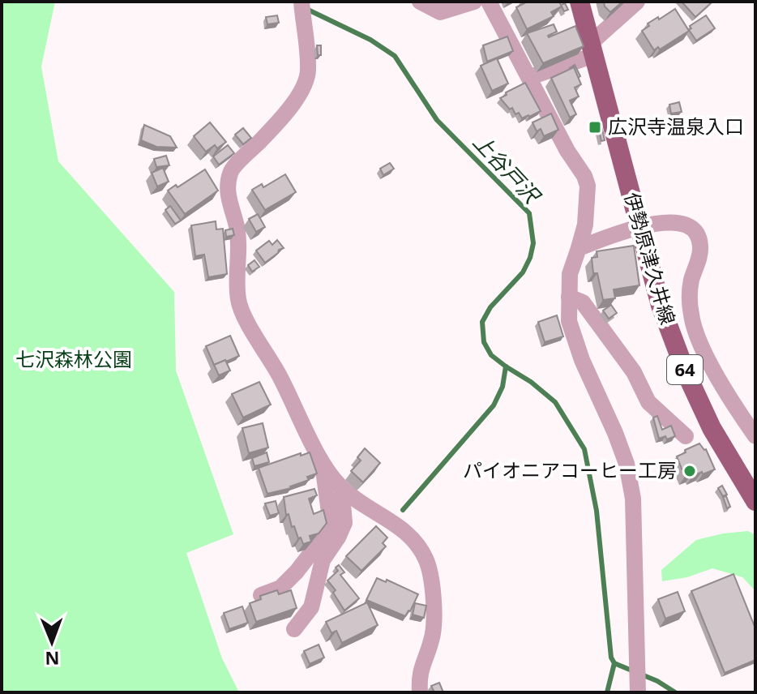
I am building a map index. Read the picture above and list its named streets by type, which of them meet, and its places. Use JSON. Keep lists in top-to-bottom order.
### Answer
{
  "streets": {
    "main road": ["伊勢原津久井線", "64"]
  },
  "water": ["上谷戸沢"],
  "parks": ["七沢森林公園"],
  "places": {
    "transit": ["広沢寺温泉入口"],
    "other": ["パイオニアコーヒー工房"]
  },
  "north": "bottom"
}
